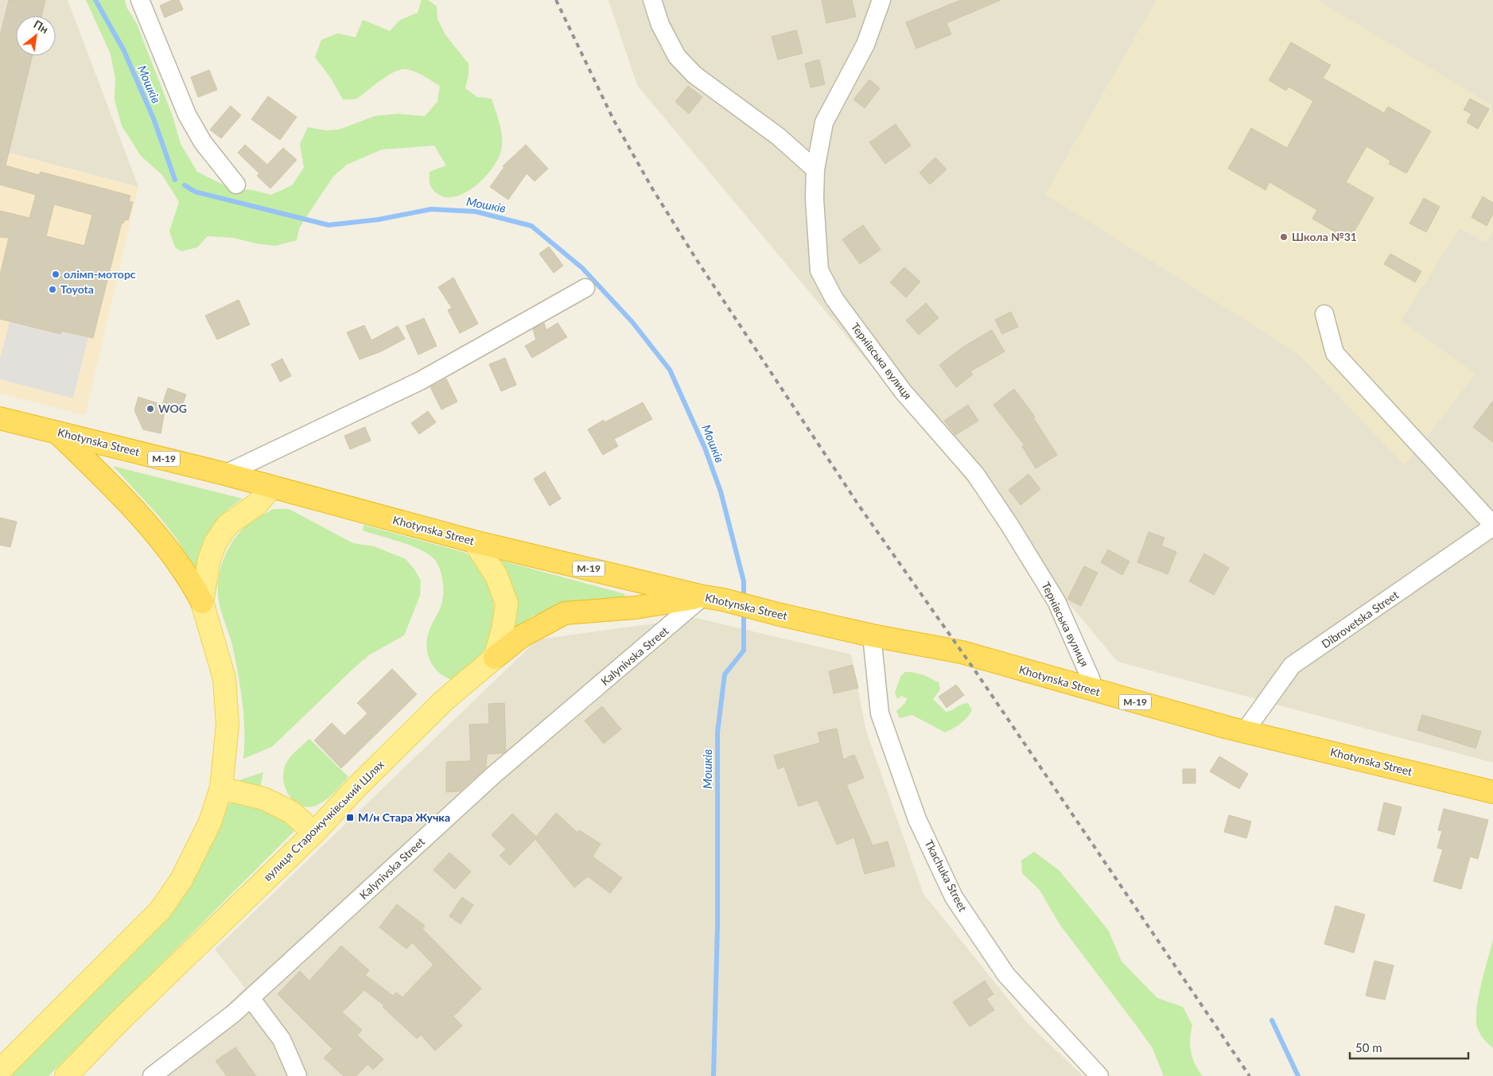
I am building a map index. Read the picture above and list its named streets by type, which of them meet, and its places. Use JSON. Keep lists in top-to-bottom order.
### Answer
{
  "streets": {
    "highway": ["Khotynska Street", "М-19"],
    "main road": ["вулиця Старожучківський Шлях"],
    "street": [
      "Тернівська вулиця",
      "Dibrovetska Street",
      "Kalynivska Street",
      "Tkachuka Street"
    ]
  },
  "crossings": [
    ["Тернівська вулиця", "Khotynska Street"],
    ["Khotynska Street", "Dibrovetska Street"],
    ["Khotynska Street", "Kalynivska Street"],
    ["Khotynska Street", "Tkachuka Street"]
  ],
  "water": ["Мошків"],
  "places": {
    "other": [
      "Школа №31",
      "олімп-моторс",
      "Toyota",
      "WOG"
    ],
    "transit": ["М/н Стара Жучка"]
  },
  "scale_bar": "50 m",
  "north": "top right"
}
